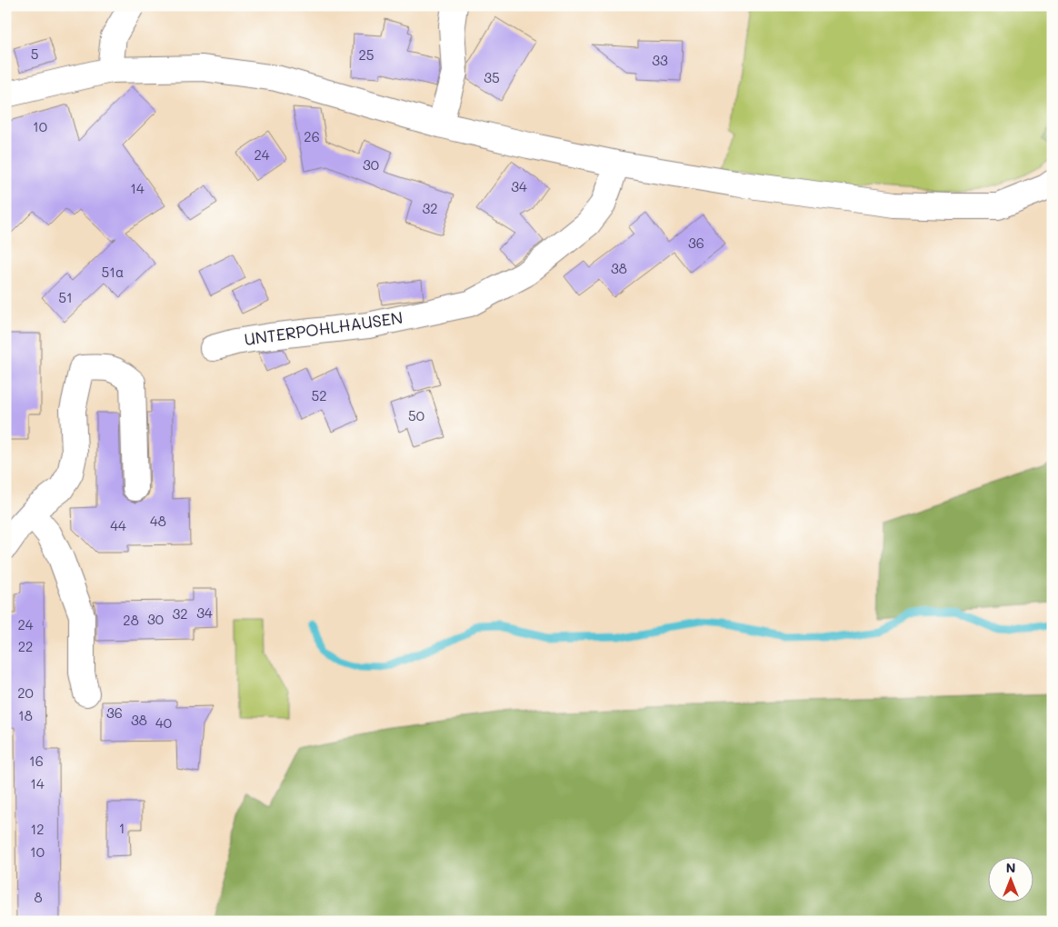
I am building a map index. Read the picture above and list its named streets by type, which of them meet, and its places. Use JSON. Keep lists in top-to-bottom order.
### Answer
{
  "streets": {
    "street": ["UNTERPOHLHAUSEN"]
  },
  "house_numbers": [
    "5",
    "25",
    "33",
    "35",
    "10",
    "26",
    "24",
    "30",
    "34",
    "14",
    "32",
    "36",
    "38",
    "51a",
    "51",
    "52",
    "50",
    "48",
    "44",
    "34",
    "32",
    "30",
    "28",
    "24",
    "22",
    "20",
    "36",
    "18",
    "38",
    "40",
    "16",
    "14",
    "1",
    "12",
    "10",
    "8"
  ],
  "north": "top"
}
